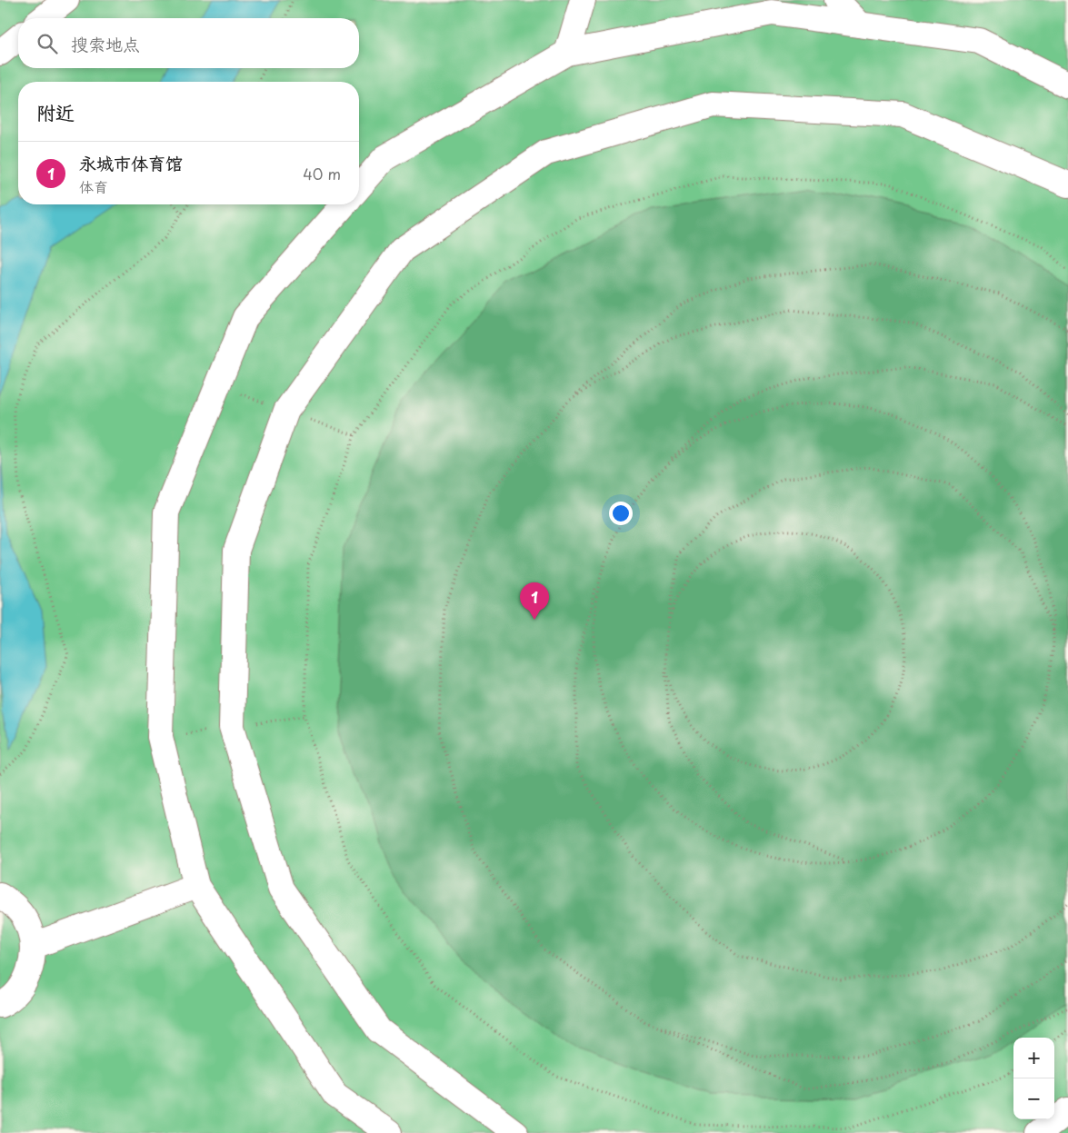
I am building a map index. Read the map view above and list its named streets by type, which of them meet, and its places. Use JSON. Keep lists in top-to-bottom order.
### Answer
{
  "page": {
    "search": "搜索地点",
    "heading": "附近",
    "list": [
      {
        "mark": "1",
        "name": "永城市体育馆",
        "note": "体育",
        "value": "40 m"
      }
    ],
    "pins": "1",
    "map_buttons": ["+", "−"]
  }
}
